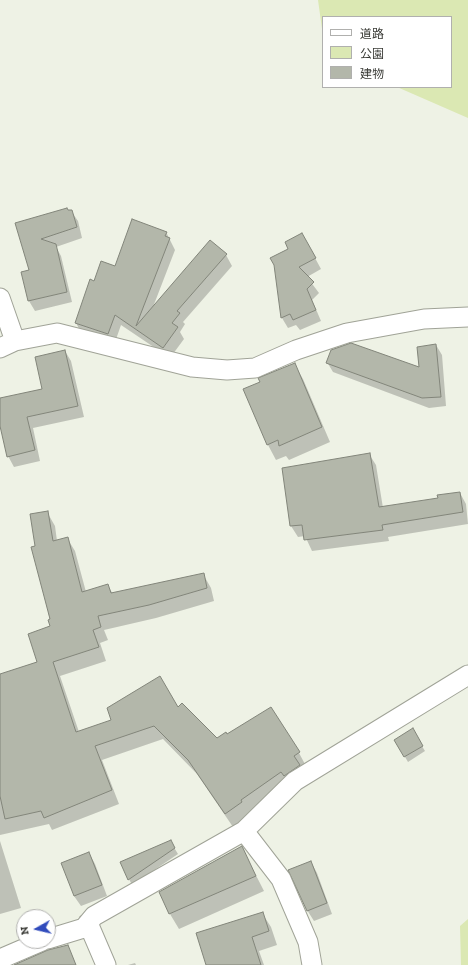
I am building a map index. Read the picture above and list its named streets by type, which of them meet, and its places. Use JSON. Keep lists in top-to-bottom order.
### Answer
{
  "legend": ["道路", "公園", "建物"],
  "north": "left"
}
